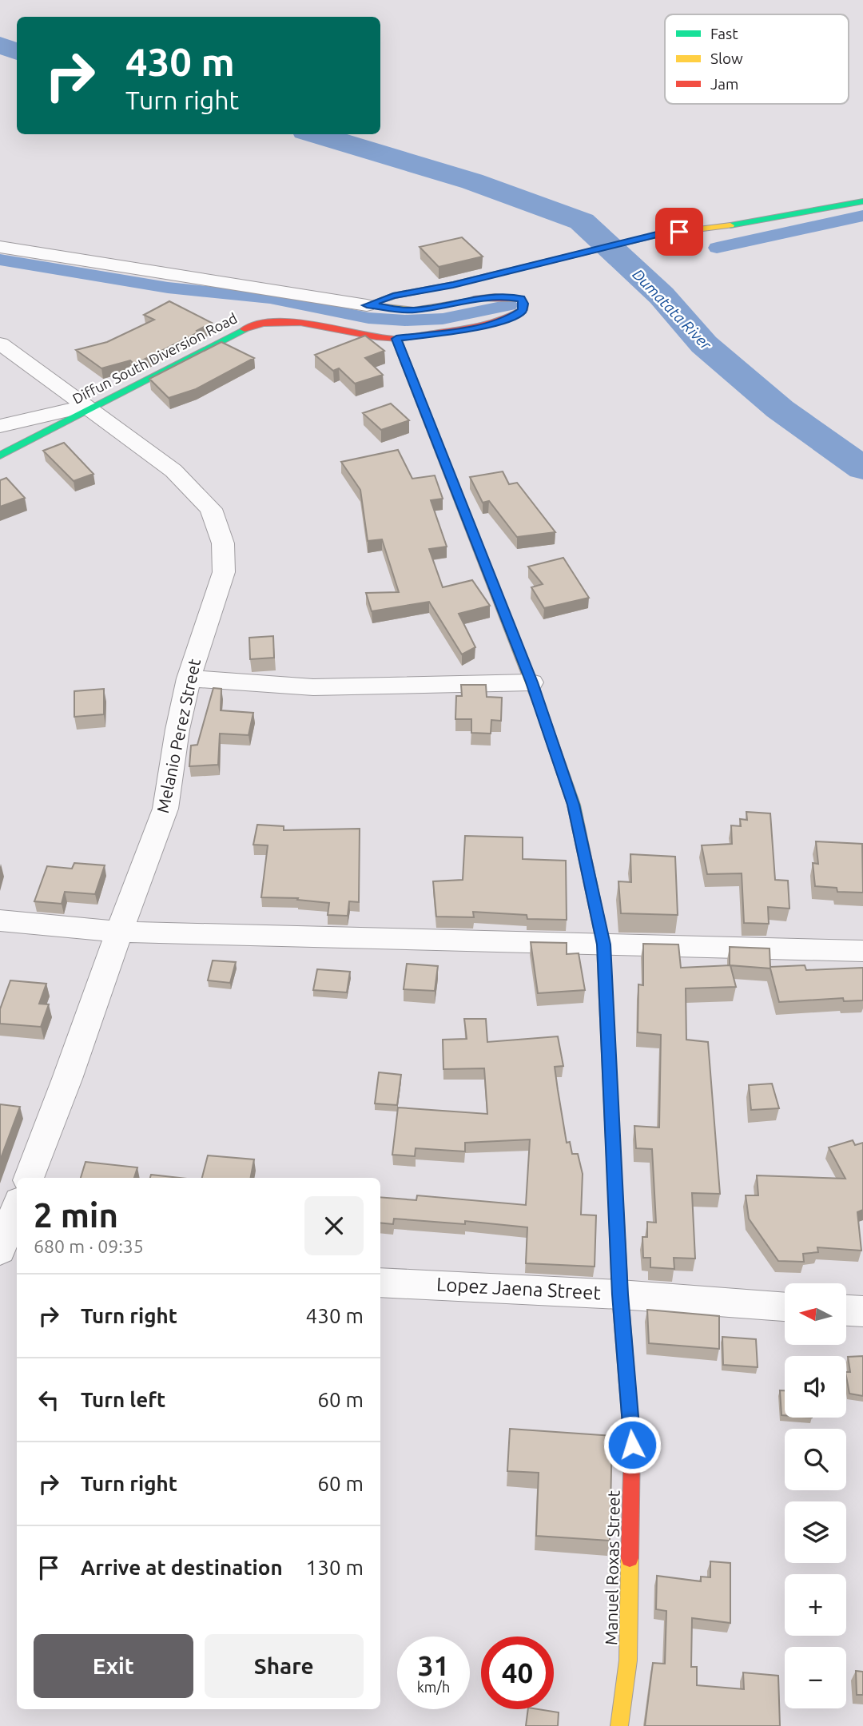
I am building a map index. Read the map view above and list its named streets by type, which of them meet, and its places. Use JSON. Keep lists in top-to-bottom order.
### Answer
{
  "streets": {
    "street": [
      "Diffun South Diversion Road",
      "Melanio Perez Street",
      "Lopez Jaena Street",
      "Manuel Roxas Street"
    ]
  },
  "crossings": [
    ["Diffun South Diversion Road", "Melanio Perez Street"],
    ["Diffun South Diversion Road", "Manuel Roxas Street"],
    ["Lopez Jaena Street", "Manuel Roxas Street"]
  ],
  "water": ["Dumatata River"],
  "legend": ["Fast", "Slow", "Jam"],
  "north": "left",
  "page": {
    "turn": ["430 m", "Turn right"],
    "heading": ["2 min", "680 m · 09:35"],
    "list": [
      {
        "name": "Turn right",
        "value": "430 m"
      },
      {
        "name": "Turn left",
        "value": "60 m"
      },
      {
        "name": "Turn right",
        "value": "60 m"
      },
      {
        "name": "Arrive at destination",
        "value": "130 m"
      }
    ],
    "map_buttons": ["+", "−"],
    "buttons": ["Exit", "Share"],
    "speed": "31 km/h",
    "limit": "40"
  }
}
